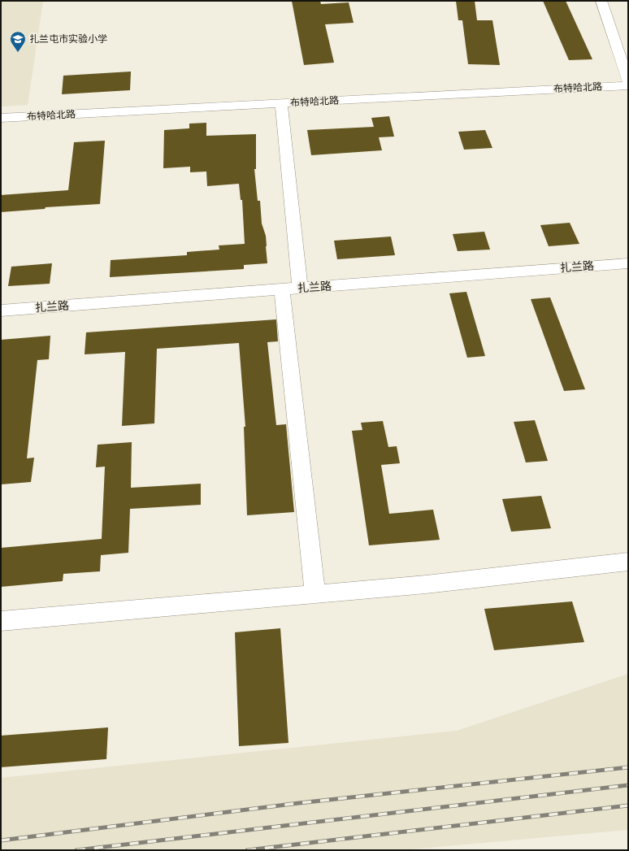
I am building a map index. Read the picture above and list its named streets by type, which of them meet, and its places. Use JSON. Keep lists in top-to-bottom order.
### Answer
{
  "streets": {
    "street": ["布特哈北路", "扎兰路"]
  },
  "places": {
    "school or university": ["扎兰屯市实验小学"]
  }
}
